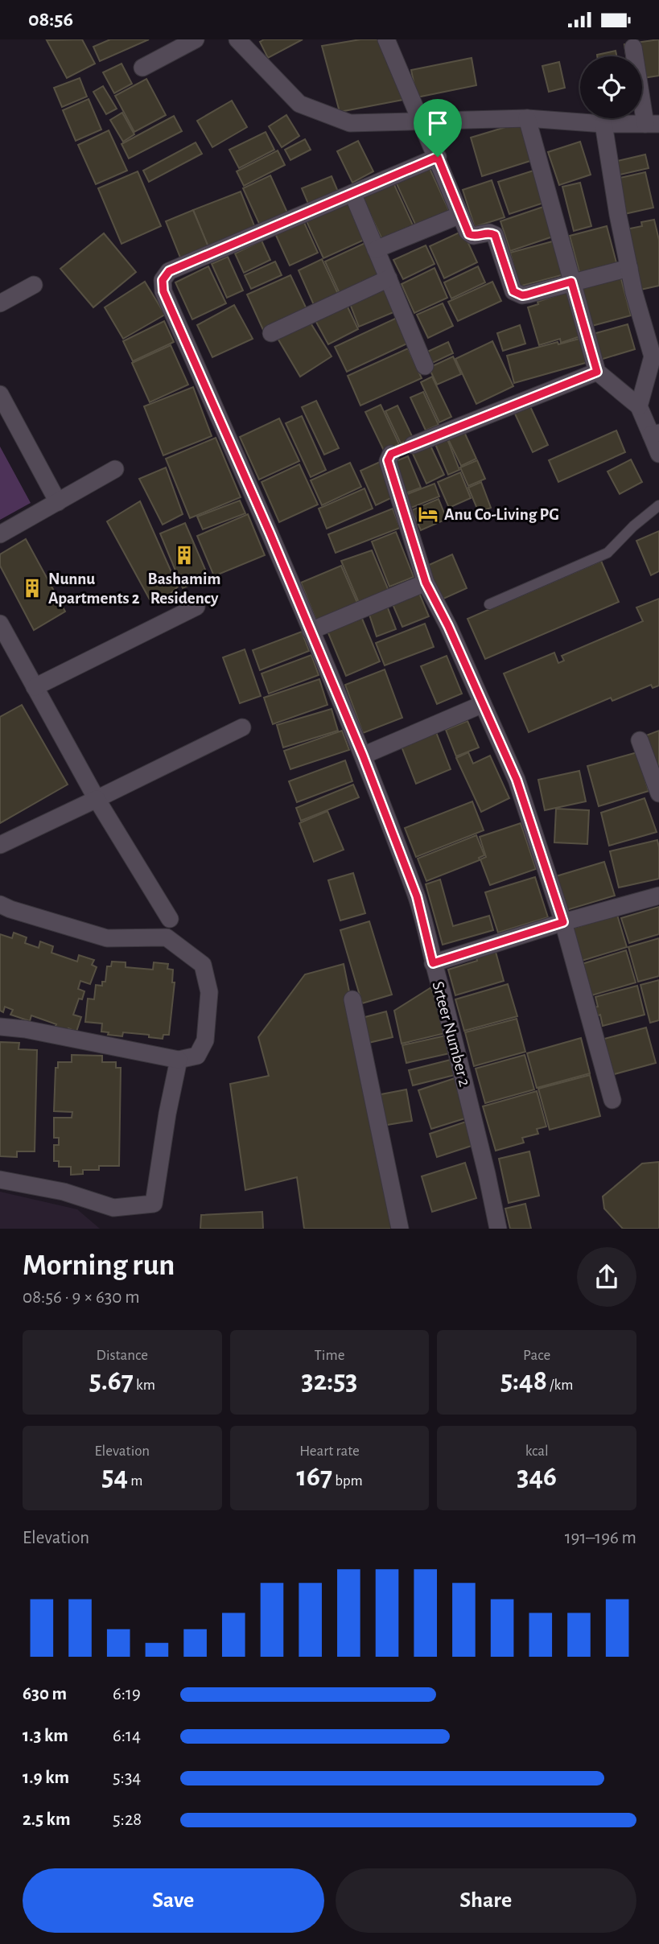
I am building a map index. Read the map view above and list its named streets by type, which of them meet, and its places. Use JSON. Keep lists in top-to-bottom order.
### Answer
{
  "streets": {
    "street": ["Srteer Number 2"]
  },
  "places": {
    "hotel": ["Anu Co-Living PG"],
    "building": ["Bashamim Residency", "Nunnu Apartments 2"]
  },
  "page": {
    "status": "08:56",
    "heading": ["Morning run", "08:56 · 9 × 630 m"],
    "stats": [
      ["Distance", "5.67 km"],
      ["Time", "32:53"],
      ["Pace", "5:48 /km"],
      ["Elevation", "54 m"],
      ["Heart rate", "167 bpm"],
      ["kcal", "346"]
    ],
    "chart": ["Elevation", "191–196 m"],
    "list": [
      {
        "name": "630 m",
        "note": "6:19"
      },
      {
        "name": "1.3 km",
        "note": "6:14"
      },
      {
        "name": "1.9 km",
        "note": "5:34"
      },
      {
        "name": "2.5 km",
        "note": "5:28"
      }
    ],
    "buttons": ["Save", "Share"]
  }
}
